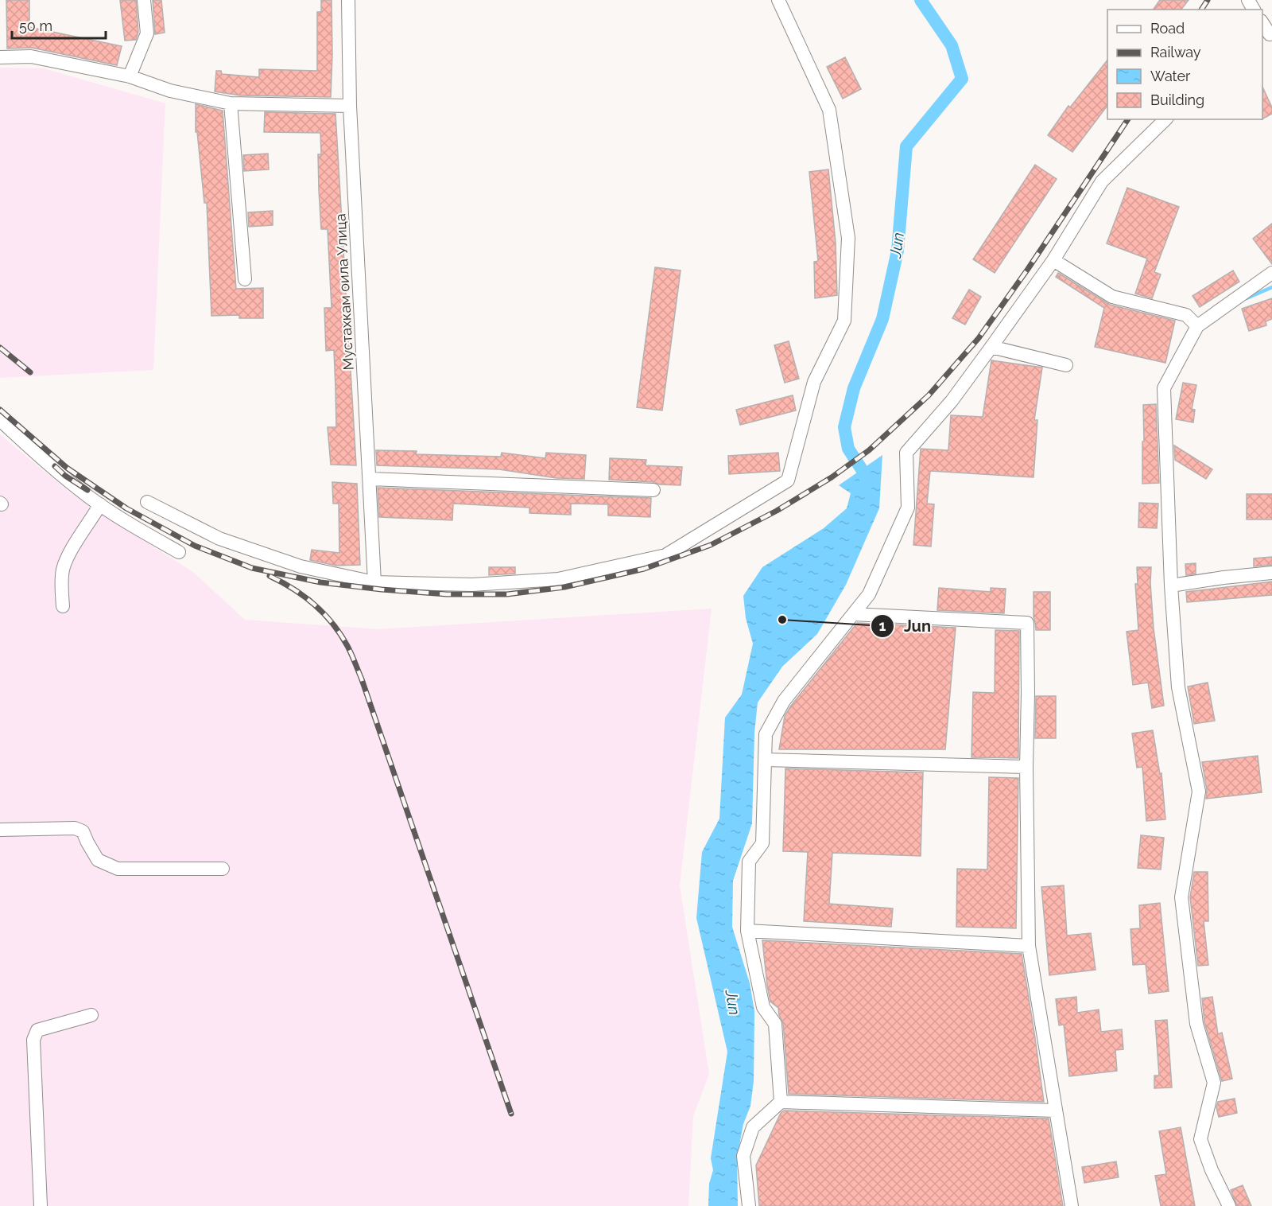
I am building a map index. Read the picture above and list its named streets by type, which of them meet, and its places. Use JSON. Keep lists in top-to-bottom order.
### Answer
{
  "streets": {
    "street": ["Мустахкам оила Улица"]
  },
  "water": ["Jun"],
  "places": ["Jun"],
  "legend": [
    "Road",
    "Railway",
    "Water",
    "Building"
  ],
  "scale_bar": "50 m"
}
